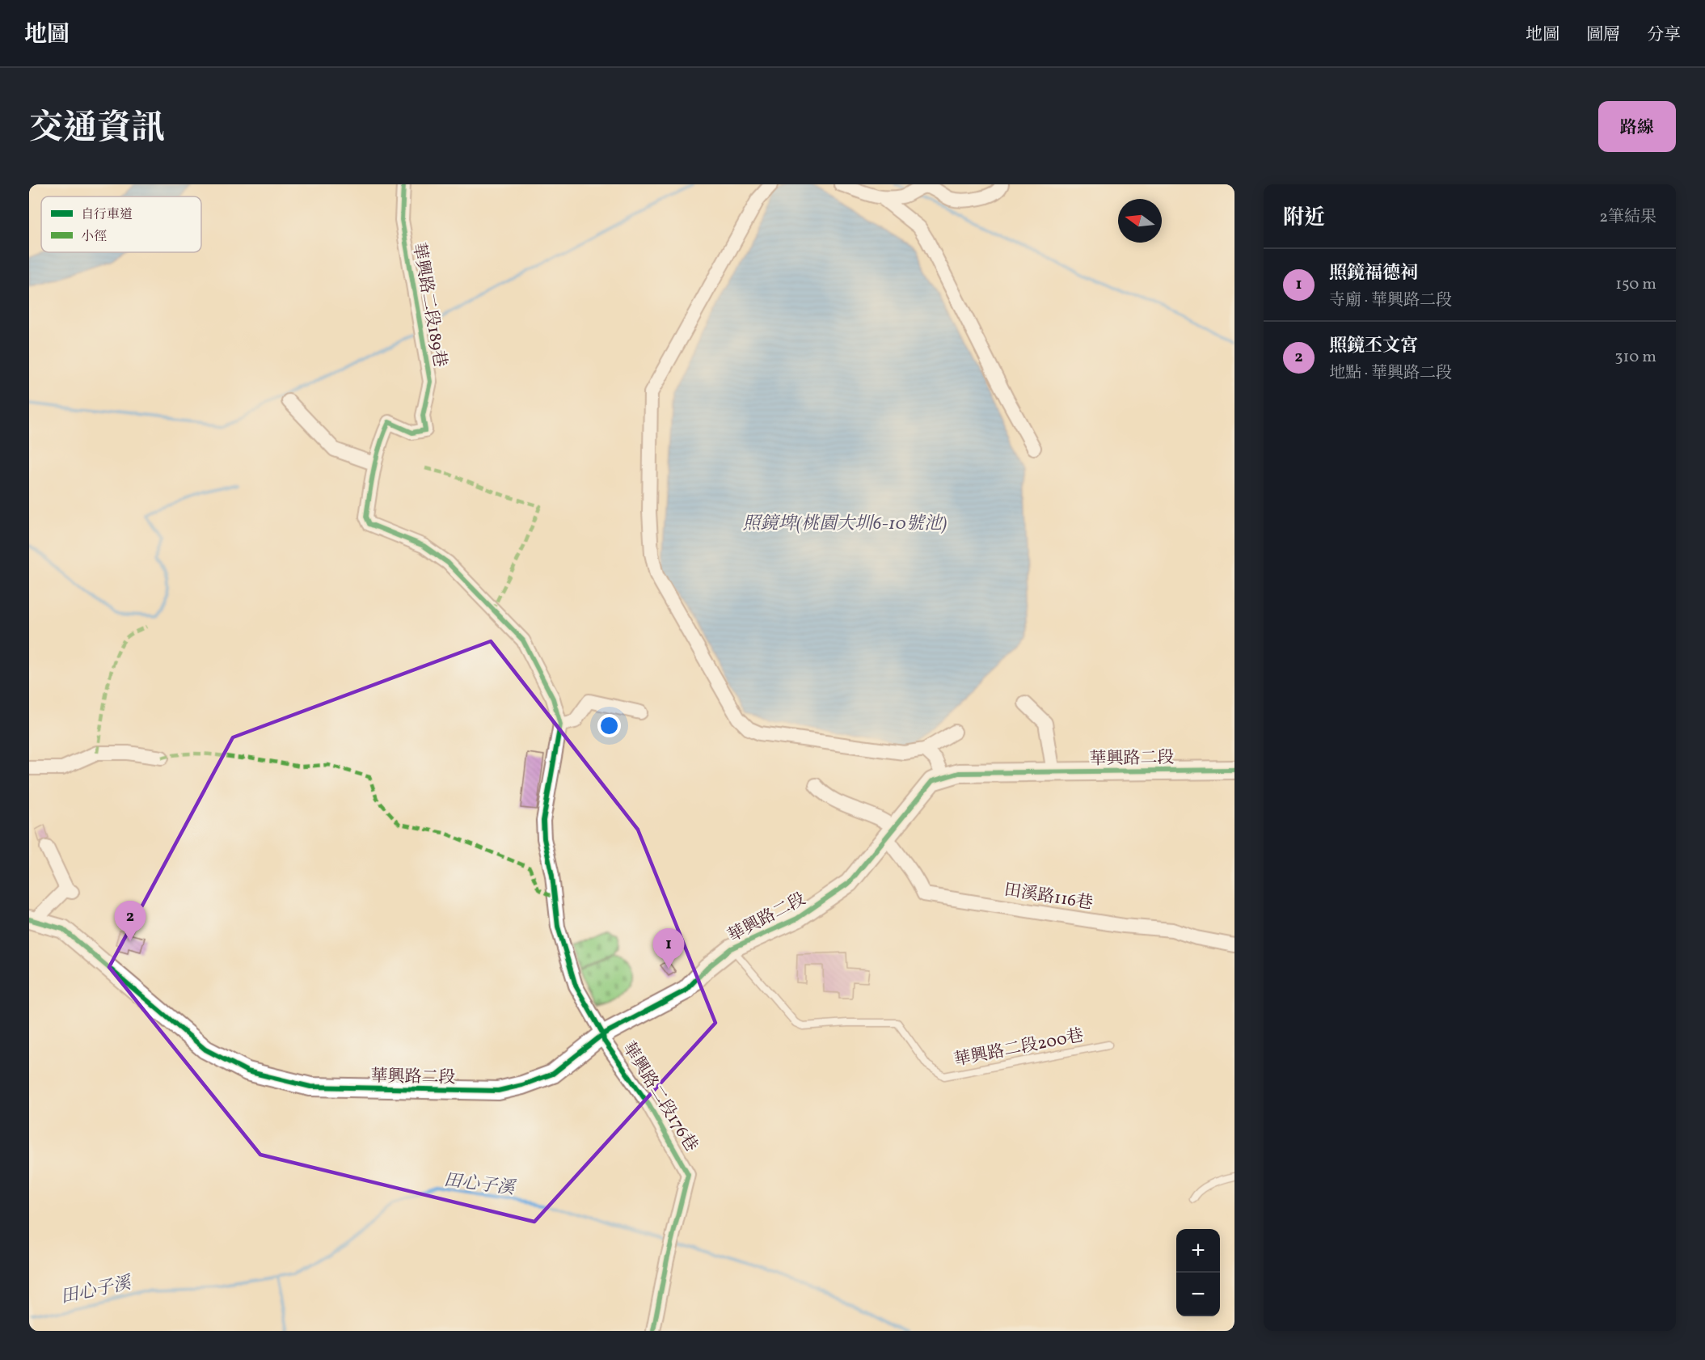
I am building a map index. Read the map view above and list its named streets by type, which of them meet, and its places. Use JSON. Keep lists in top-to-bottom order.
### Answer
{
  "streets": {
    "street": [
      "華興路二段189巷",
      "華興路二段",
      "田溪路116巷",
      "華興路二段176巷"
    ],
    "lane": ["華興路二段200巷"]
  },
  "crossings": [
    ["華興路二段189巷", "華興路二段"],
    ["華興路二段189巷", "華興路二段176巷"],
    ["華興路二段", "田溪路116巷"],
    ["華興路二段", "華興路二段200巷"],
    ["華興路二段", "華興路二段176巷"]
  ],
  "water": ["照鏡埤(桃園大圳6-10號池)", "田心子溪"],
  "legend": ["自行車道", "小徑"],
  "north": "left",
  "page": {
    "header": "地圖",
    "nav": ["地圖", "圖層", "分享"],
    "title": "交通資訊",
    "buttons": "路線",
    "heading": ["附近", "2筆結果"],
    "list": [
      {
        "mark": "1",
        "name": "照鏡福德祠",
        "note": "寺廟 · 華興路二段",
        "value": "150 m"
      },
      {
        "mark": "2",
        "name": "照鏡丕文宮",
        "note": "地點 · 華興路二段",
        "value": "310 m"
      }
    ],
    "pins": ["2", "1"],
    "map_buttons": ["+", "−"]
  }
}
